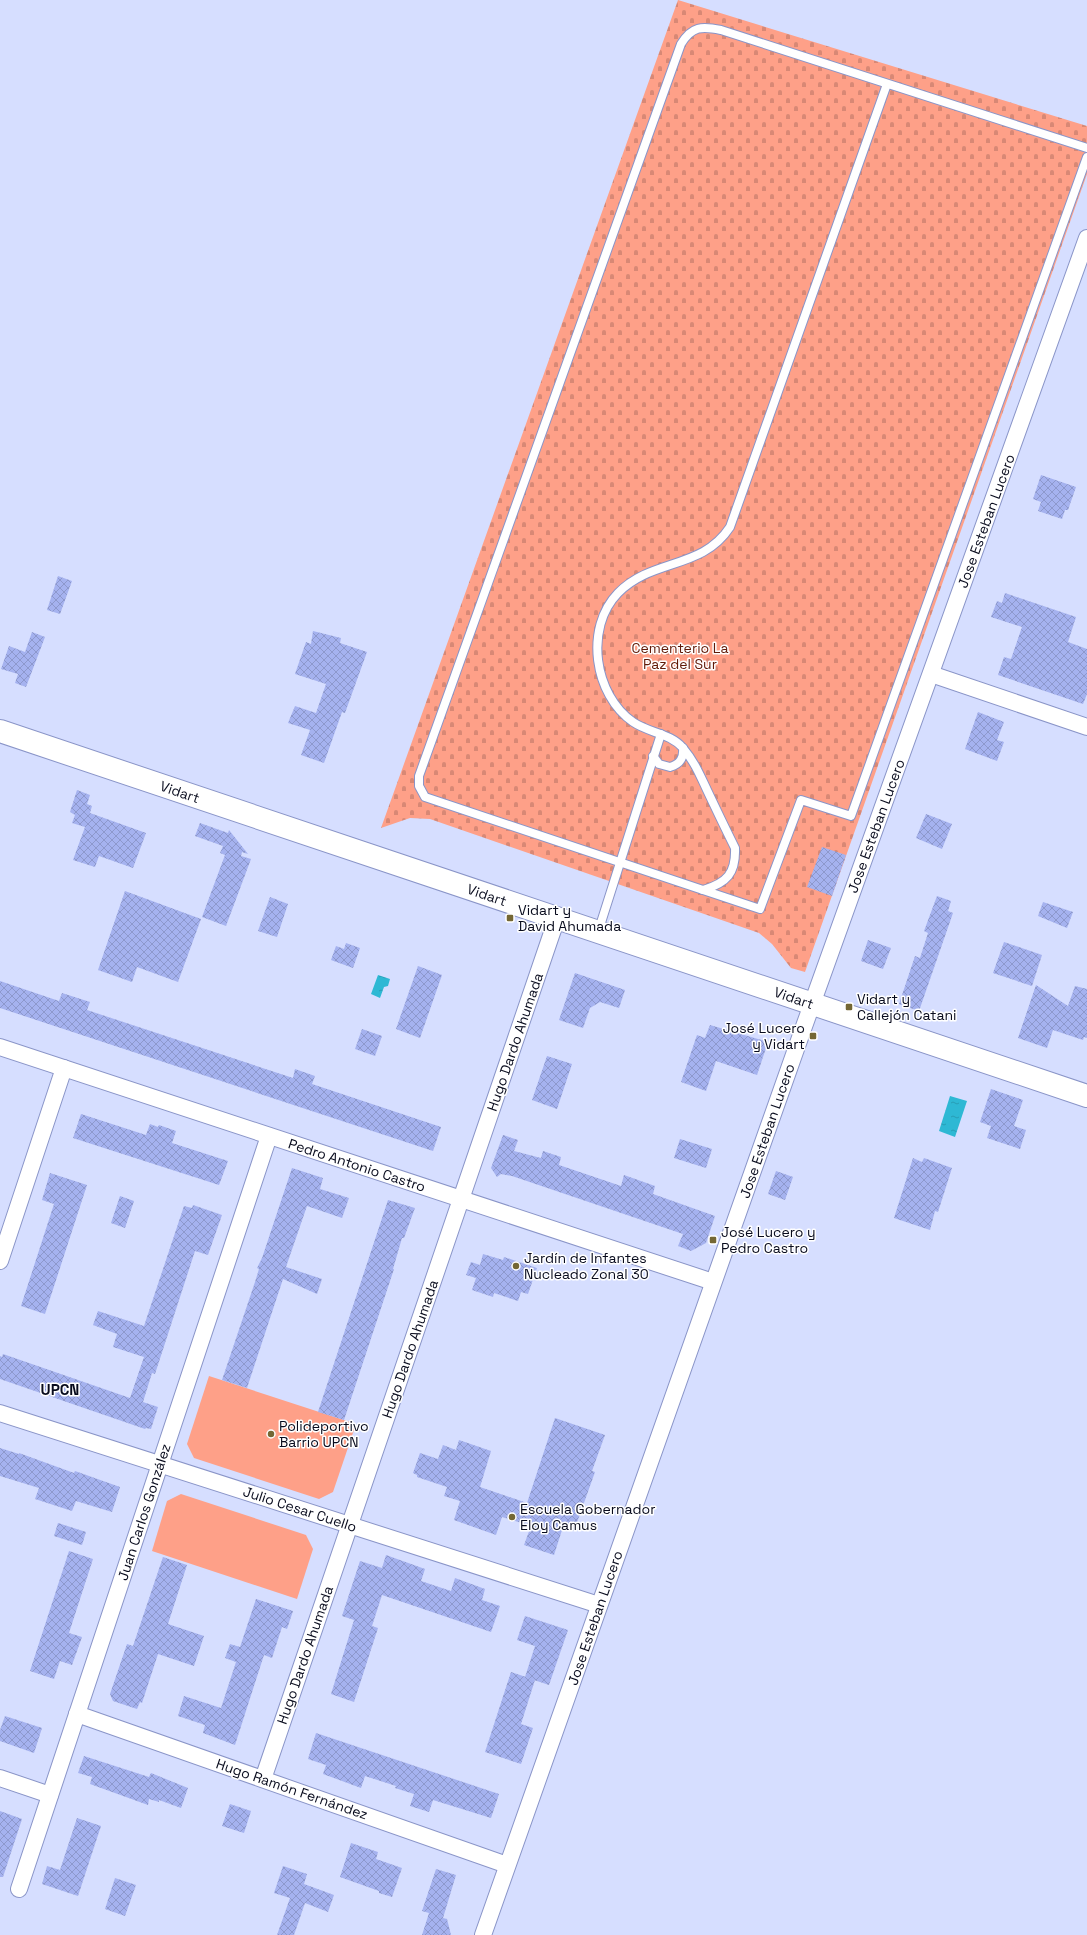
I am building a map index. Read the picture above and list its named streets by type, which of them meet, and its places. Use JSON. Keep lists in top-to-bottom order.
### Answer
{
  "streets": {
    "street": [
      "Jose Esteban Lucero",
      "Vidart",
      "Hugo Dardo Ahumada",
      "Pedro Antonio Castro",
      "Julio Cesar Cuello",
      "Juan Carlos González",
      "Hugo Ramón Fernández"
    ]
  },
  "crossings": [
    ["Jose Esteban Lucero", "Vidart"],
    ["Jose Esteban Lucero", "Pedro Antonio Castro"],
    ["Jose Esteban Lucero", "Julio Cesar Cuello"],
    ["Jose Esteban Lucero", "Hugo Ramón Fernández"],
    ["Vidart", "Hugo Dardo Ahumada"],
    ["Hugo Dardo Ahumada", "Pedro Antonio Castro"],
    ["Hugo Dardo Ahumada", "Julio Cesar Cuello"],
    ["Hugo Dardo Ahumada", "Hugo Ramón Fernández"],
    ["Pedro Antonio Castro", "Juan Carlos González"],
    ["Julio Cesar Cuello", "Juan Carlos González"],
    ["Juan Carlos González", "Hugo Ramón Fernández"]
  ],
  "districts": ["UPCN"],
  "parks": ["Cementerio La Paz del Sur"],
  "places": {
    "transit": [
      "Vidart y David Ahumada",
      "Vidart y Callejón Catani",
      "José Lucero y Vidart",
      "José Lucero y Pedro Castro"
    ],
    "other": ["Jardín de Infantes Nucleado Zonal 30", "Polideportivo Barrio UPCN", "Escuela Gobernador Eloy Camus"]
  }
}
